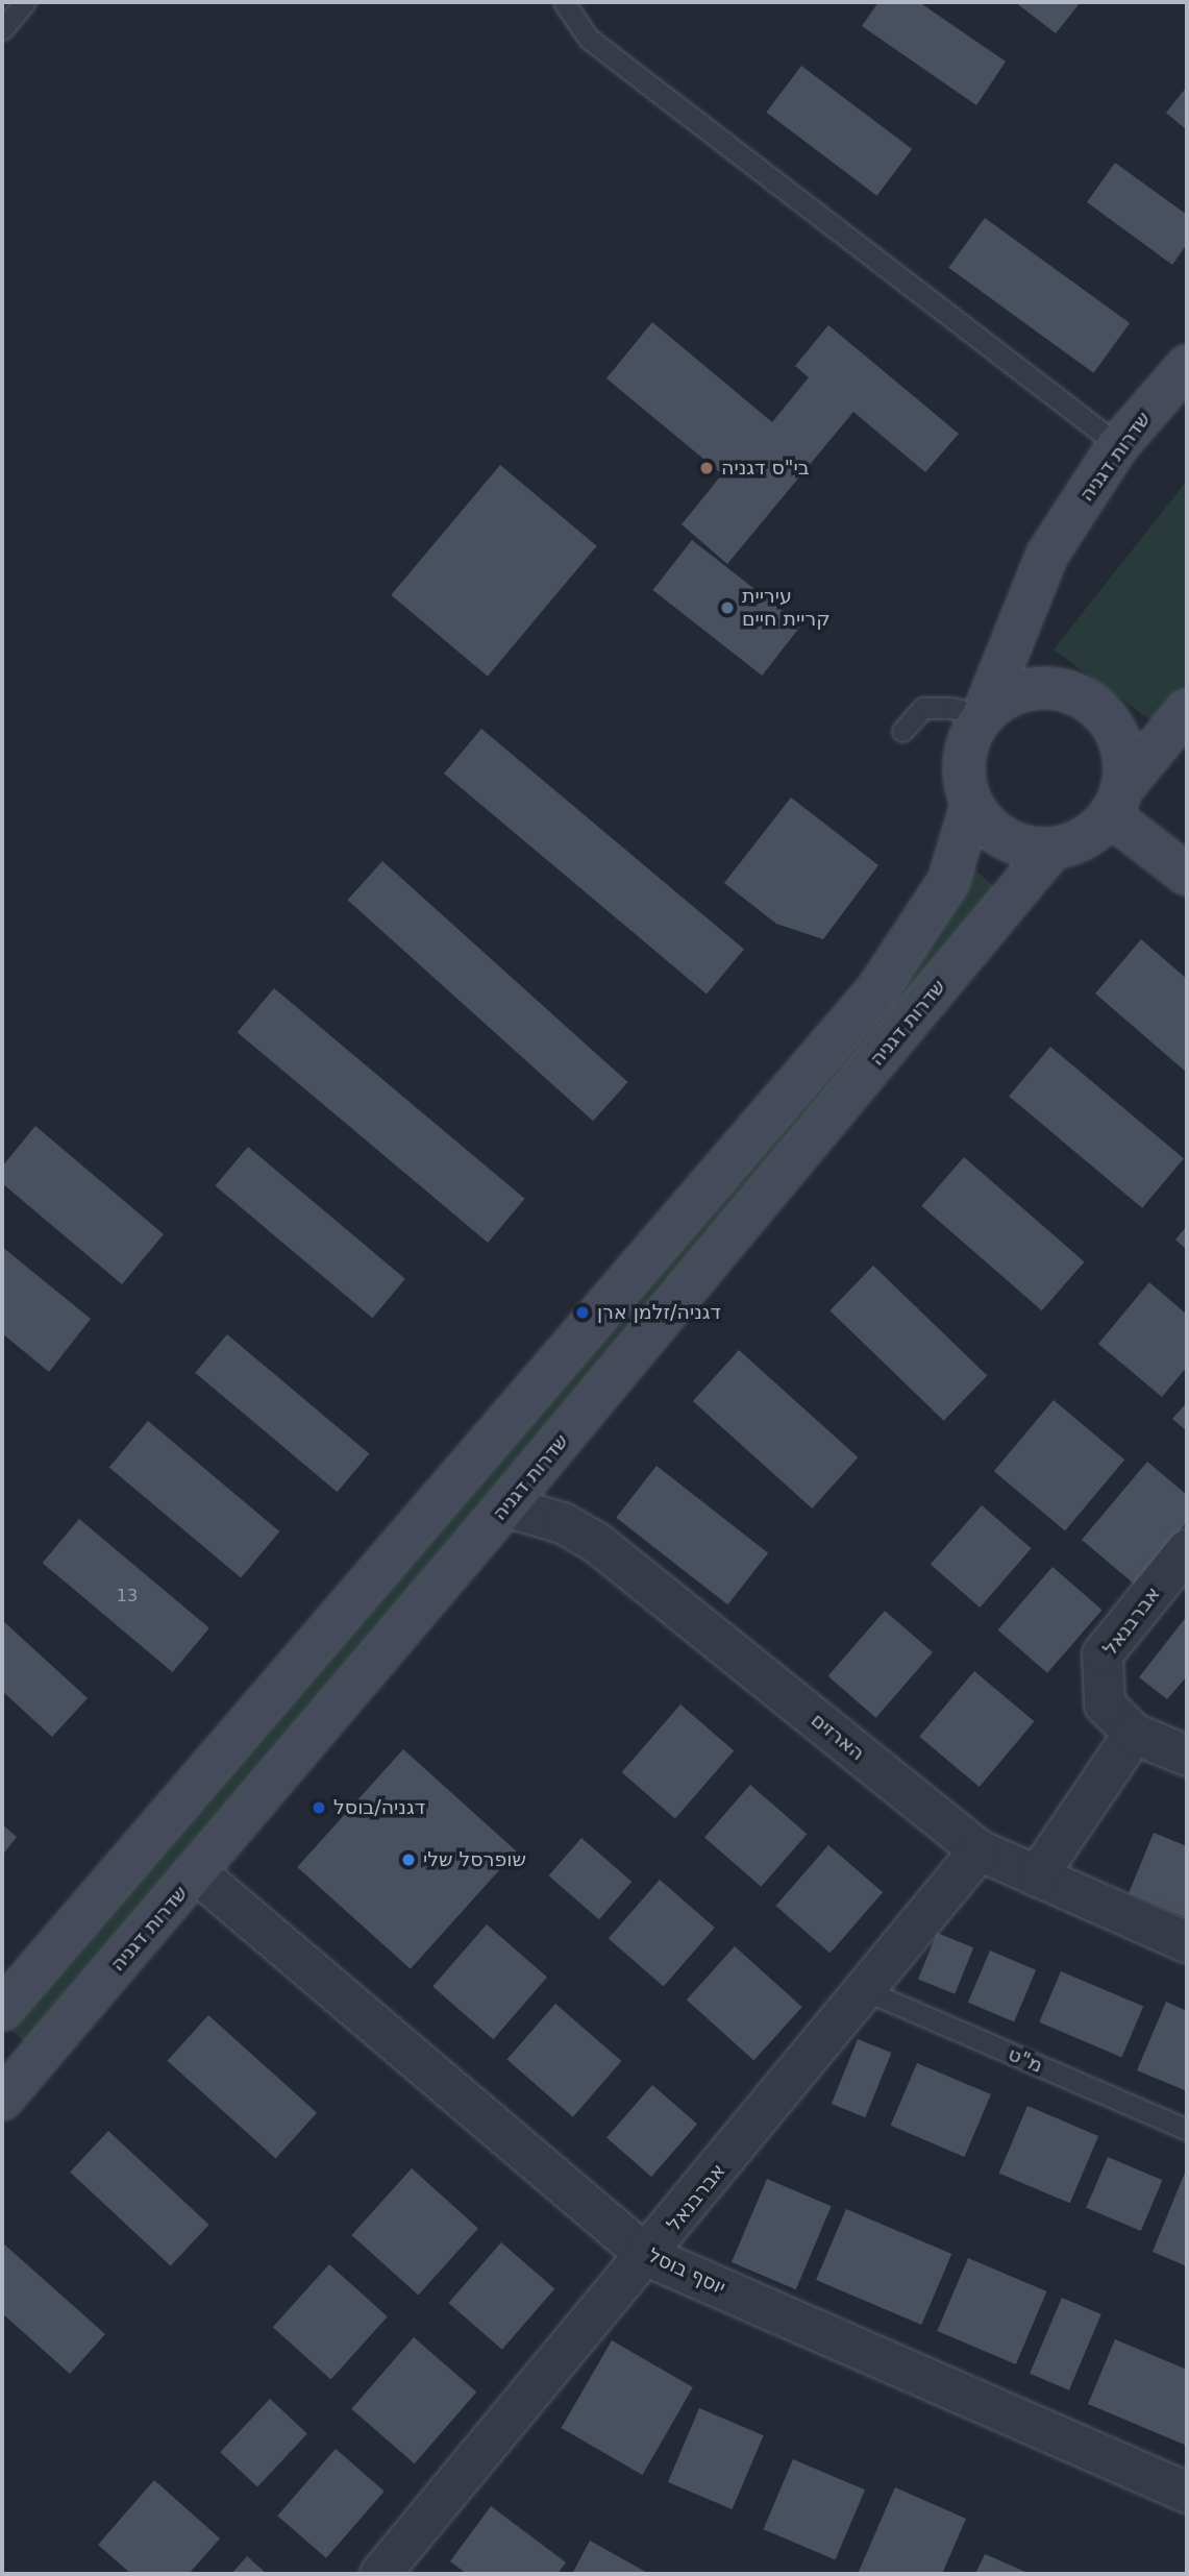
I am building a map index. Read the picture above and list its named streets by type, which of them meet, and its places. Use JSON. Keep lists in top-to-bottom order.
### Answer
{
  "streets": {
    "street": [
      "שדרות דגניה",
      "אברבנאל",
      "הארזים",
      "יוסף בוסל"
    ],
    "lane": ["מ\"ט"]
  },
  "crossings": [
    ["שדרות דגניה", "הארזים"],
    ["שדרות דגניה", "יוסף בוסל"],
    ["אברבנאל", "הארזים"],
    ["אברבנאל", "מ\"ט"],
    ["אברבנאל", "יוסף בוסל"]
  ],
  "places": [
    "בי\"ס דגניה",
    "עיריית קריית חיים",
    "דגניה/זלמן ארן",
    "דגניה/בוסל",
    "שופרסל שלי"
  ],
  "house_numbers": ["13"]
}
